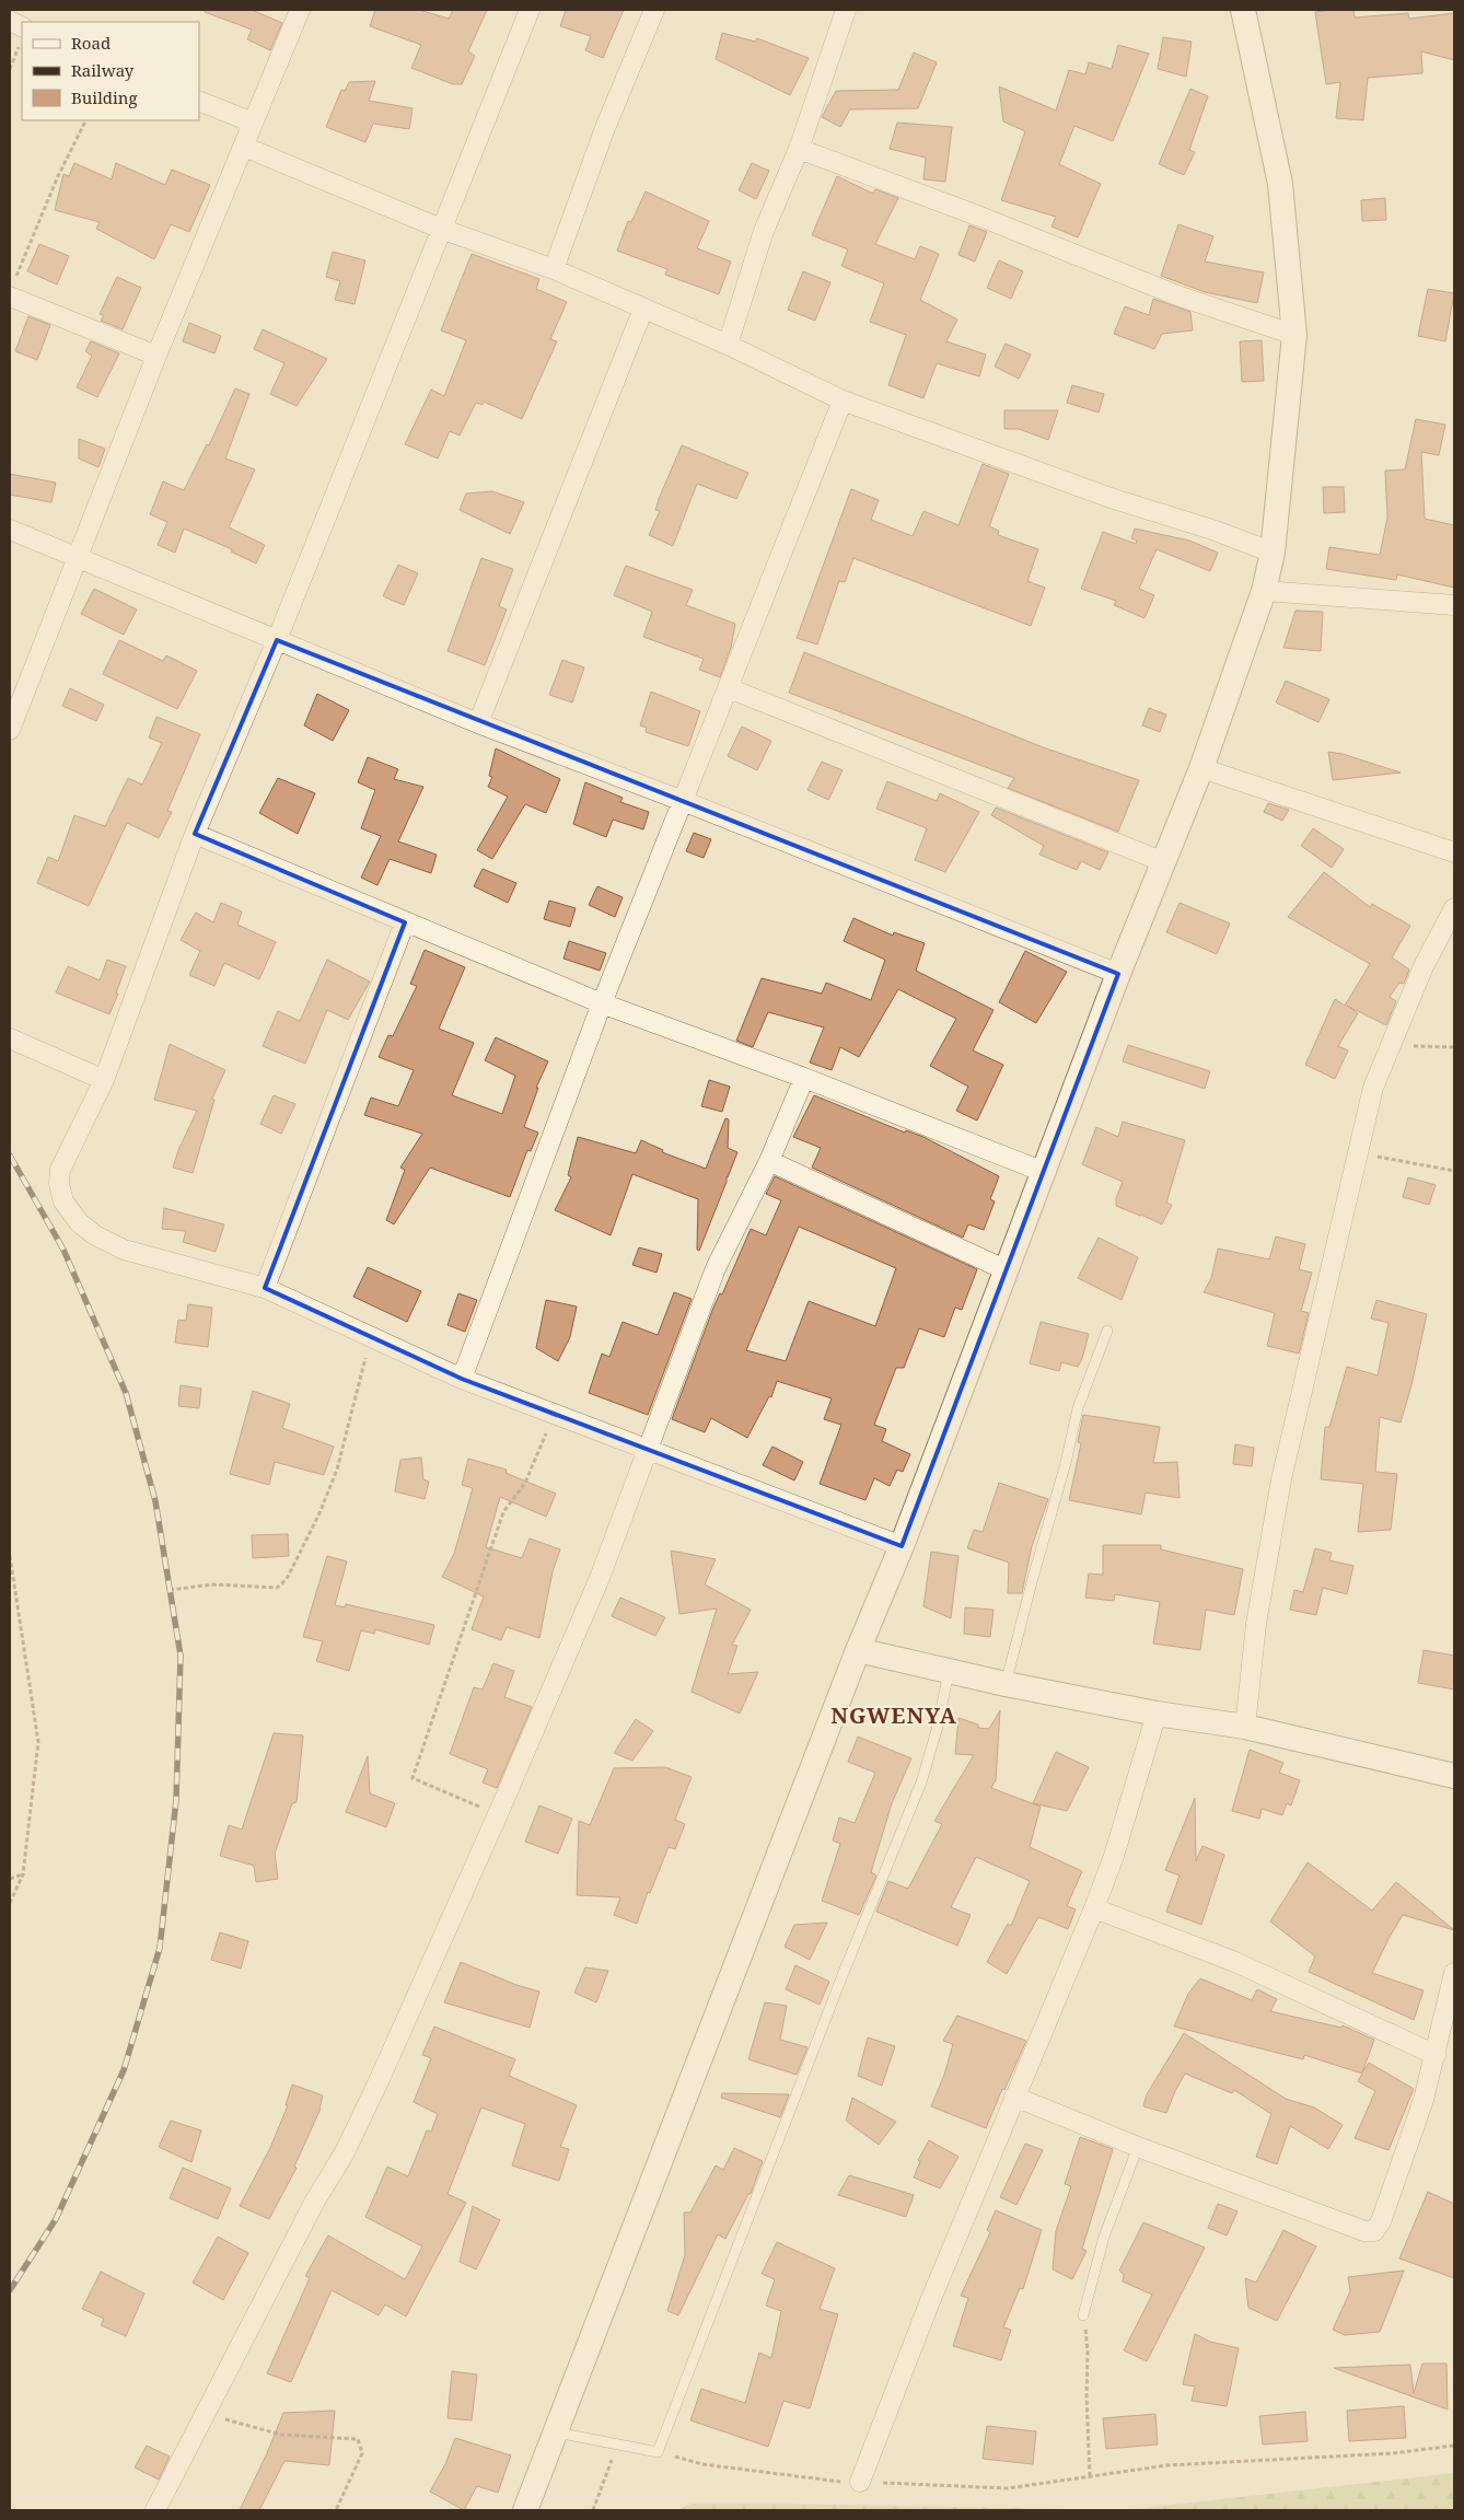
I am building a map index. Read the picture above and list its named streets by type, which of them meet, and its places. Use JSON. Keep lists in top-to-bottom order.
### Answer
{
  "districts": ["NGWENYA"],
  "legend": ["Road", "Railway", "Building"]
}
